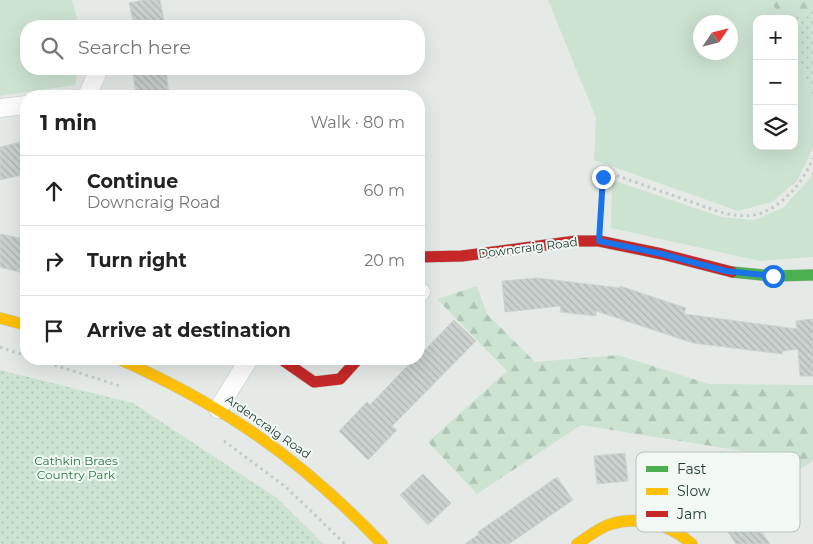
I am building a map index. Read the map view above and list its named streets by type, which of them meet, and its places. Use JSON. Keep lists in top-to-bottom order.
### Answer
{
  "streets": {
    "street": ["Downcraig Road", "Ardencraig Road"]
  },
  "parks": ["Cathkin Braes Country Park"],
  "legend": ["Fast", "Slow", "Jam"],
  "north": "top right",
  "page": {
    "map_buttons": ["+", "−"],
    "search": "Search here",
    "heading": ["1 min", "Walk · 80 m"],
    "list": [
      ["Continue", "Downcraig Road", "60 m"],
      ["Turn right", "20 m"],
      "Arrive at destination"
    ]
  }
}
